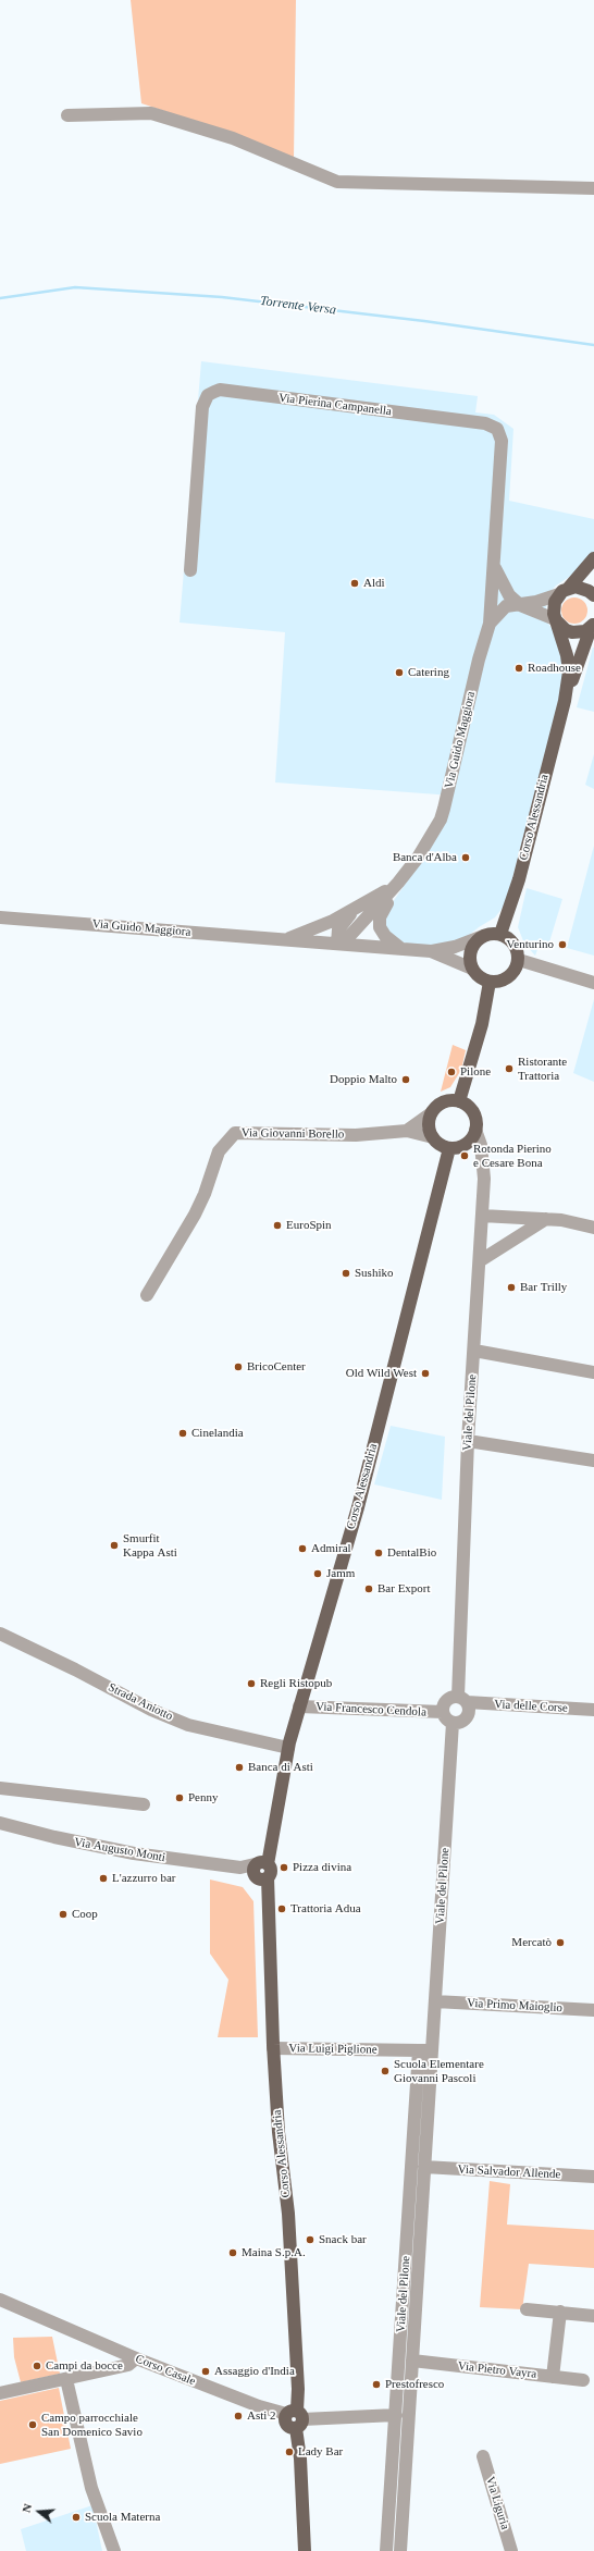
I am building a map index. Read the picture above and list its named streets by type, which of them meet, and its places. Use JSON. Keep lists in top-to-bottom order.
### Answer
{
  "streets": {
    "main road": ["Corso Alessandria"],
    "street": [
      "Via Pierina Campanella",
      "Via Guido Maggiora",
      "Via Giovanni Borello",
      "Viale del Pilone",
      "Strada Aniotto",
      "Via delle Corse",
      "Via Francesco Cendola",
      "Via Augusto Monti",
      "Via Primo Maioglio",
      "Via Luigi Piglione",
      "Via Salvador Allende",
      "Corso Casale",
      "Via Pietro Vayra",
      "Via Liguria"
    ]
  },
  "crossings": [
    ["Via Pierina Campanella", "Via Guido Maggiora"],
    ["Via Guido Maggiora", "Corso Alessandria"],
    ["Corso Alessandria", "Via Giovanni Borello"],
    ["Corso Alessandria", "Viale del Pilone"],
    ["Corso Alessandria", "Strada Aniotto"],
    ["Corso Alessandria", "Via Francesco Cendola"],
    ["Corso Alessandria", "Via Augusto Monti"],
    ["Corso Alessandria", "Via Luigi Piglione"],
    ["Corso Alessandria", "Corso Casale"],
    ["Via Giovanni Borello", "Viale del Pilone"],
    ["Viale del Pilone", "Via delle Corse"],
    ["Viale del Pilone", "Via Francesco Cendola"],
    ["Viale del Pilone", "Via Primo Maioglio"],
    ["Viale del Pilone", "Via Luigi Piglione"],
    ["Viale del Pilone", "Via Salvador Allende"],
    ["Viale del Pilone", "Corso Casale"],
    ["Viale del Pilone", "Via Pietro Vayra"],
    ["Via delle Corse", "Via Francesco Cendola"]
  ],
  "water": ["Torrente Versa"],
  "places": [
    "Aldi",
    "Roadhouse",
    "Catering",
    "Banca d'Alba",
    "Venturino",
    "Ristorante Trattoria",
    "Pilone",
    "Doppio Malto",
    "Rotonda Pierino e Cesare Bona",
    "EuroSpin",
    "Sushiko",
    "Bar Trilly",
    "BricoCenter",
    "Old Wild West",
    "Cinelandia",
    "Smurfit Kappa Asti",
    "Admiral",
    "DentalBio",
    "Jamm",
    "Bar Export",
    "Regli Ristopub",
    "Banca di Asti",
    "Penny",
    "Pizza divina",
    "L'azzurro bar",
    "Trattoria Adua",
    "Coop",
    "Mercatò",
    "Scuola Elementare Giovanni Pascoli",
    "Snack bar",
    "Maina S.p.A.",
    "Campi da bocce",
    "Assaggio d'India",
    "Prestofresco",
    "Asti 2",
    "Campo parrocchiale San Domenico Savio",
    "Lady Bar",
    "Scuola Materna"
  ],
  "north": "left"
}
